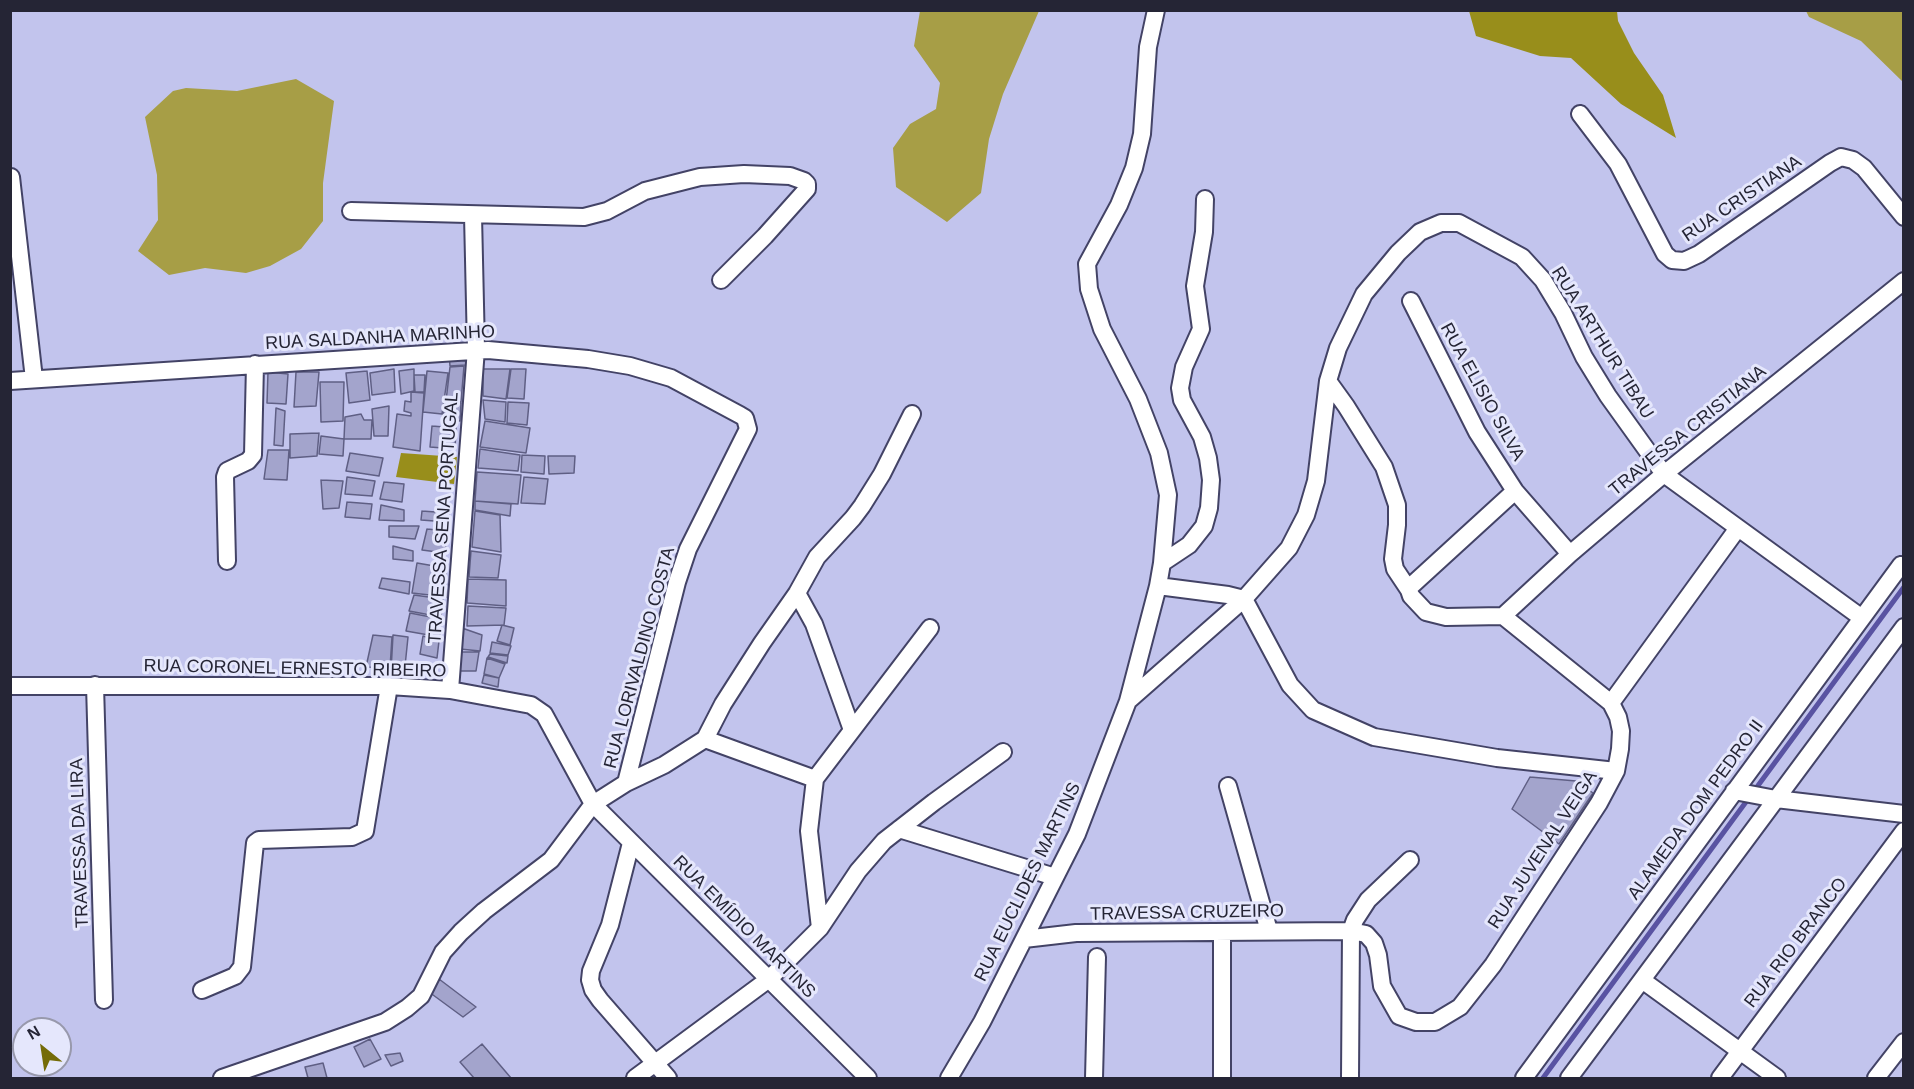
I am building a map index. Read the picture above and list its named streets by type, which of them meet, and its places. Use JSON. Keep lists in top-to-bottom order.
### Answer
{
  "streets": {
    "street": [
      "RUA CRISTIANA",
      "RUA SALDANHA MARINHO",
      "RUA ARTHUR TIBAU",
      "RUA ELISIO SILVA",
      "TRAVESSA CRISTIANA",
      "TRAVESSA SENA PORTUGAL",
      "RUA LORIVALDINO COSTA",
      "RUA CORONEL ERNESTO RIBEIRO",
      "ALAMEDA DOM PEDRO II",
      "TRAVESSA DA LIRA",
      "RUA JUVENAL VEIGA",
      "RUA EUCLIDES MARTINS",
      "TRAVESSA CRUZEIRO",
      "RUA EMÍDIO MARTINS",
      "RUA RIO BRANCO"
    ]
  },
  "crossings": [
    ["RUA SALDANHA MARINHO", "TRAVESSA SENA PORTUGAL"],
    ["RUA SALDANHA MARINHO", "RUA LORIVALDINO COSTA"],
    ["RUA ARTHUR TIBAU", "TRAVESSA CRISTIANA"],
    ["RUA ARTHUR TIBAU", "ALAMEDA DOM PEDRO II"],
    ["RUA ARTHUR TIBAU", "RUA EUCLIDES MARTINS"],
    ["RUA ELISIO SILVA", "TRAVESSA CRISTIANA"],
    ["TRAVESSA SENA PORTUGAL", "RUA CORONEL ERNESTO RIBEIRO"],
    ["RUA CORONEL ERNESTO RIBEIRO", "TRAVESSA DA LIRA"],
    ["RUA CORONEL ERNESTO RIBEIRO", "RUA EMÍDIO MARTINS"],
    ["RUA JUVENAL VEIGA", "TRAVESSA CRUZEIRO"],
    ["RUA EUCLIDES MARTINS", "TRAVESSA CRUZEIRO"]
  ],
  "north": "top left"
}
